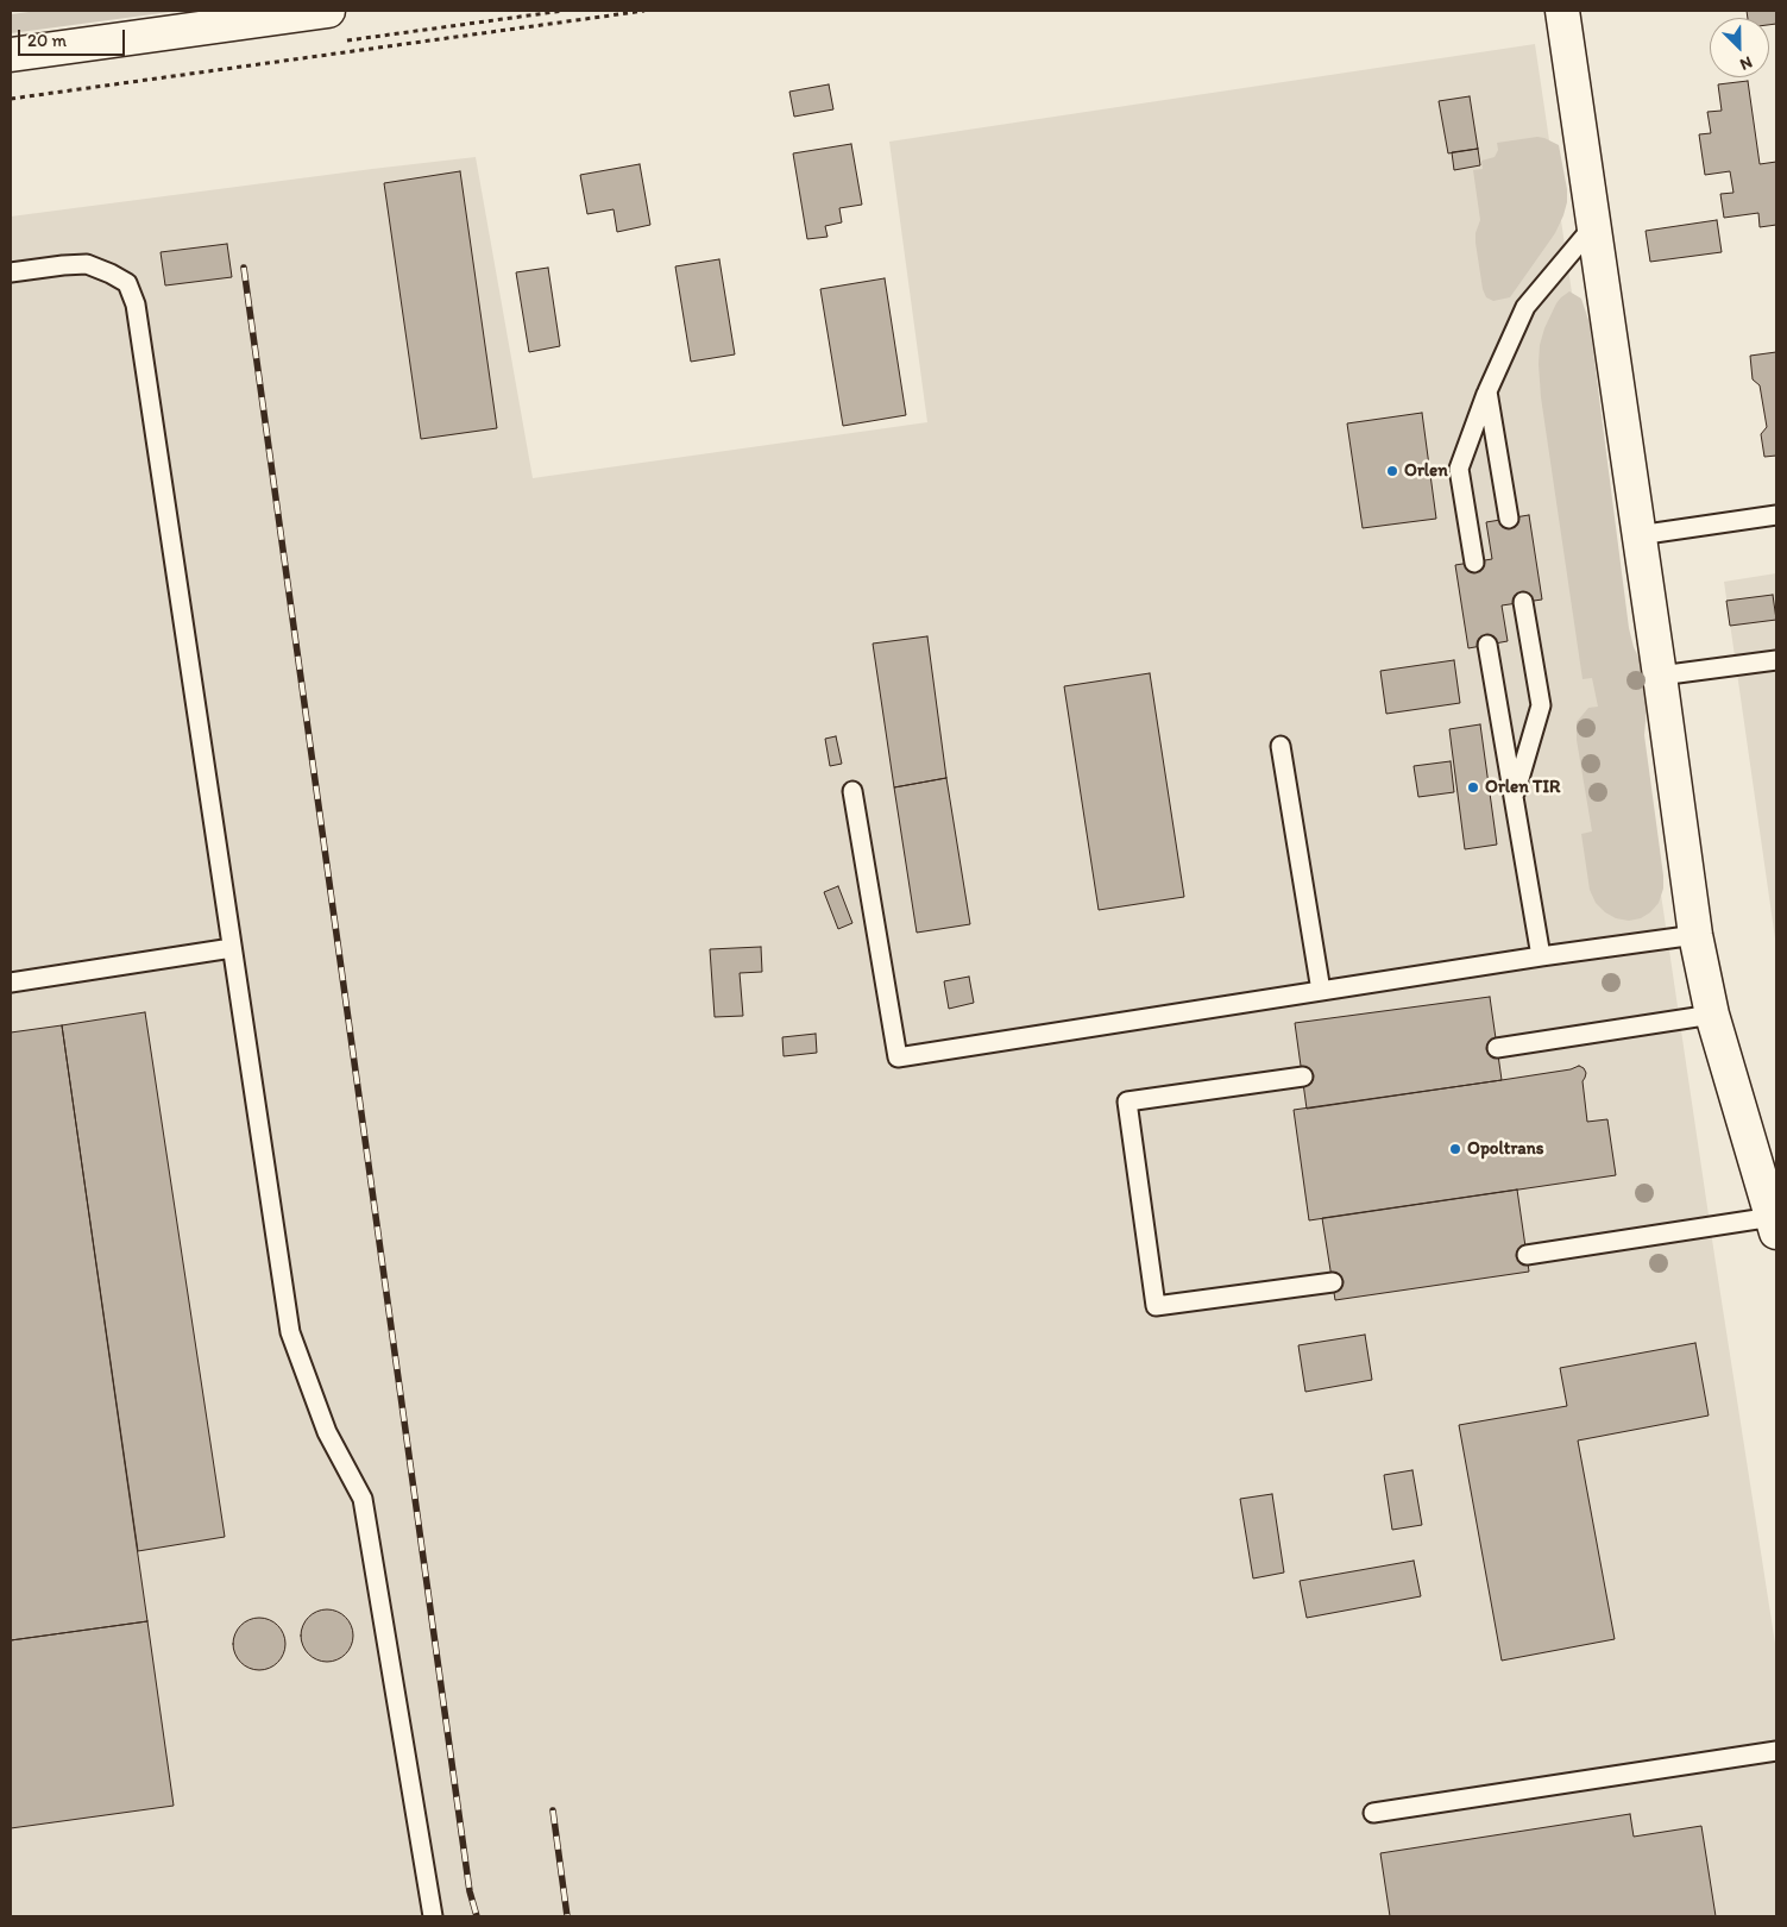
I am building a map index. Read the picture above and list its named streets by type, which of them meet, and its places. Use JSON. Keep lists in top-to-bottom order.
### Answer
{
  "places": ["Orlen", "Orlen TIR", "Opoltrans"],
  "scale_bar": "20 m",
  "north": "bottom right"
}
